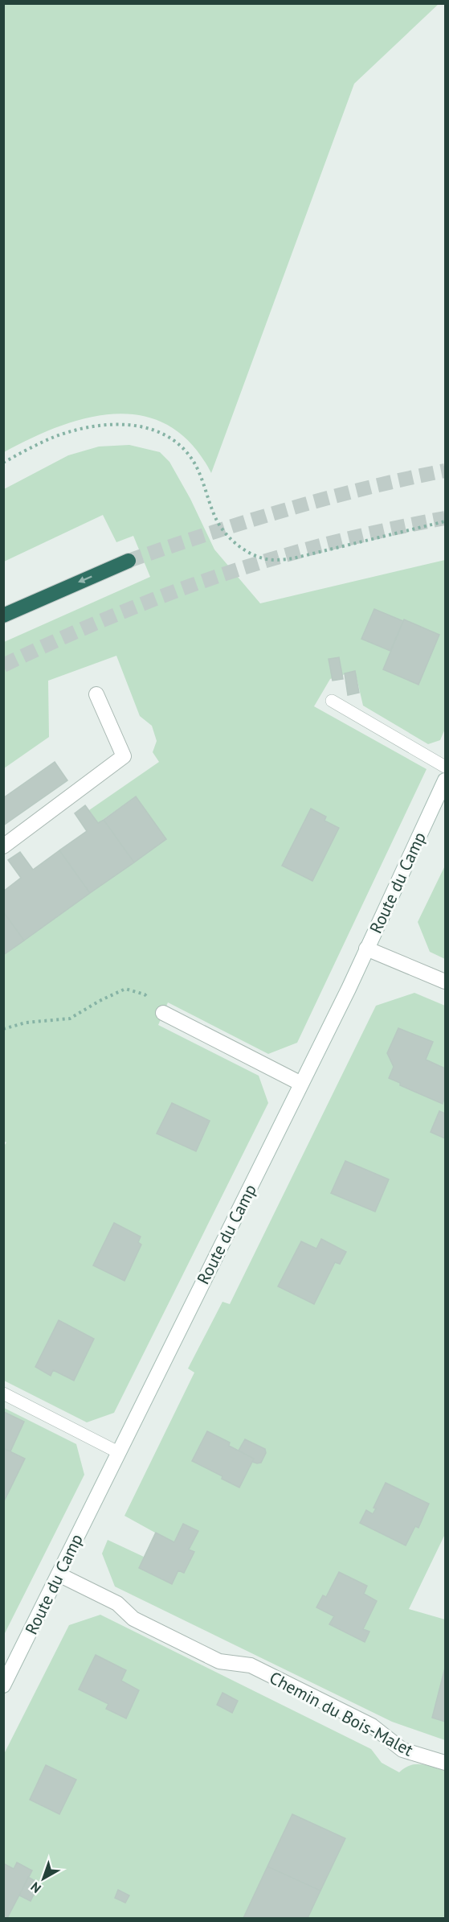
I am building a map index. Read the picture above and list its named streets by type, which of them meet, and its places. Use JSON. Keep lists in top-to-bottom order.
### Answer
{
  "streets": {
    "street": ["Route du Camp", "Chemin du Bois-Malet"]
  },
  "crossings": [
    ["Route du Camp", "Chemin du Bois-Malet"]
  ],
  "north": "bottom left"
}
